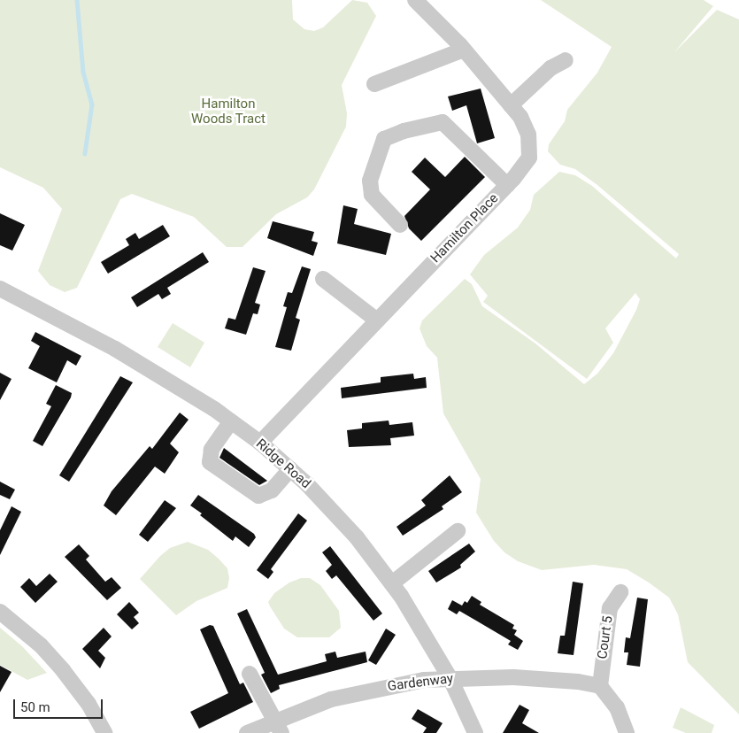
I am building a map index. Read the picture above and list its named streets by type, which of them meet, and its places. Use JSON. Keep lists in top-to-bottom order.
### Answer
{
  "streets": {
    "street": [
      "Hamilton Place",
      "Ridge Road",
      "Court 5",
      "Gardenway"
    ]
  },
  "crossings": [
    ["Hamilton Place", "Ridge Road"],
    ["Ridge Road", "Gardenway"],
    ["Court 5", "Gardenway"]
  ],
  "parks": ["Hamilton Woods Tract"],
  "scale_bar": "50 m"
}
